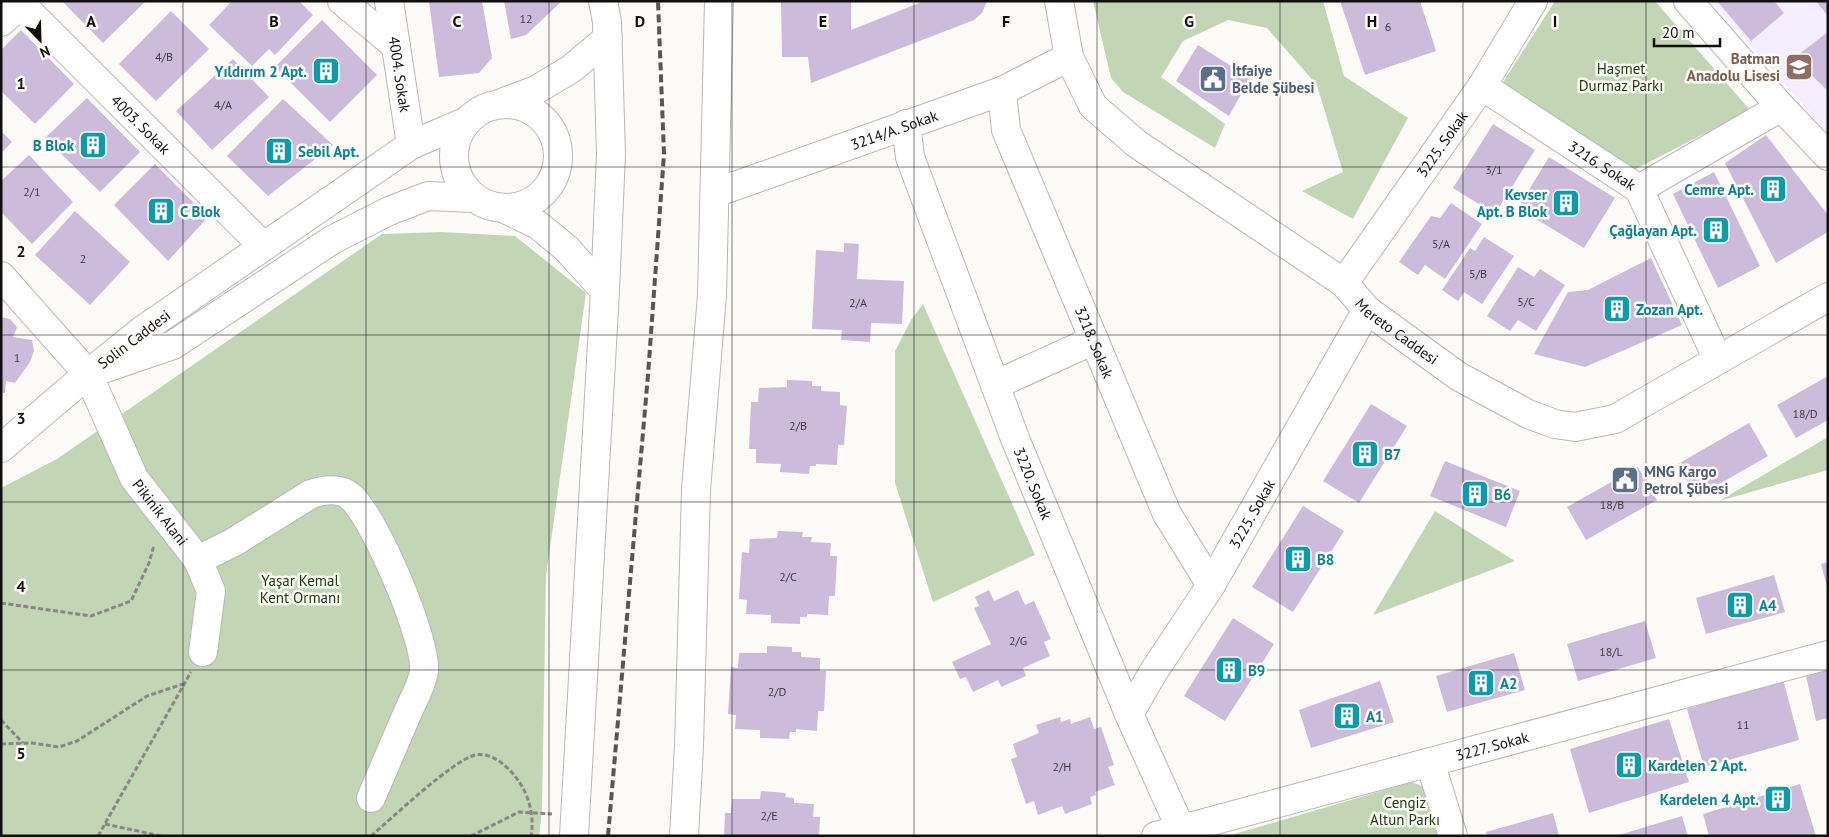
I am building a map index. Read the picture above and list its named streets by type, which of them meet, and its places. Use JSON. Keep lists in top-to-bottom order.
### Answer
{
  "streets": {
    "street": [
      "4004. Sokak",
      "4003. Sokak",
      "3214/A. Sokak",
      "3225. Sokak",
      "3216. Sokak",
      "Mereto Caddesi",
      "Solin Caddesi",
      "3218. Sokak",
      "3220. Sokak",
      "Pikinik Alani",
      "3227. Sokak"
    ]
  },
  "crossings": [
    ["4004. Sokak", "Solin Caddesi"],
    ["4003. Sokak", "Solin Caddesi"],
    ["3214/A. Sokak", "Mereto Caddesi"],
    ["3214/A. Sokak", "3218. Sokak"],
    ["3214/A. Sokak", "3220. Sokak"],
    ["3225. Sokak", "3216. Sokak"],
    ["3225. Sokak", "Mereto Caddesi"],
    ["3225. Sokak", "3218. Sokak"],
    ["3225. Sokak", "3220. Sokak"],
    ["3216. Sokak", "Mereto Caddesi"],
    ["Solin Caddesi", "Pikinik Alani"],
    ["3220. Sokak", "3227. Sokak"]
  ],
  "parks": ["Haşmet Durmaz Parkı", "Yaşar Kemal Kent Ormanı", "Cengiz Altun Parkı"],
  "places": {
    "school or university": ["Batman Anadolu Lisesi"],
    "building": [
      "Yıldırım 2 Apt.",
      "B Blok",
      "Sebil Apt.",
      "Cemre Apt.",
      "Kevser Apt. B Blok",
      "C Blok",
      "Çağlayan Apt.",
      "Zozan Apt.",
      "B7",
      "B6",
      "B8",
      "A4",
      "B9",
      "A2",
      "A1",
      "Kardelen 2 Apt.",
      "Kardelen 4 Apt."
    ],
    "public building": ["İtfaiye Belde Şübesi", "MNG Kargo Petrol Şübesi"]
  },
  "house_numbers": [
    "12",
    "6",
    "4/B",
    "4/A",
    "3/1",
    "2/1",
    "5/A",
    "2",
    "5/B",
    "5/C",
    "2/A",
    "1",
    "18/D",
    "2/B",
    "18/B",
    "2/C",
    "2/G",
    "18/L",
    "2/D",
    "11",
    "2/H",
    "2/E"
  ],
  "scale_bar": "20 m",
  "north": "bottom right",
  "grid": {
    "columns": [
      "A",
      "B",
      "C",
      "D",
      "E",
      "F",
      "G",
      "H",
      "I"
    ],
    "rows": [
      "1",
      "2",
      "3",
      "4",
      "5"
    ]
  }
}
